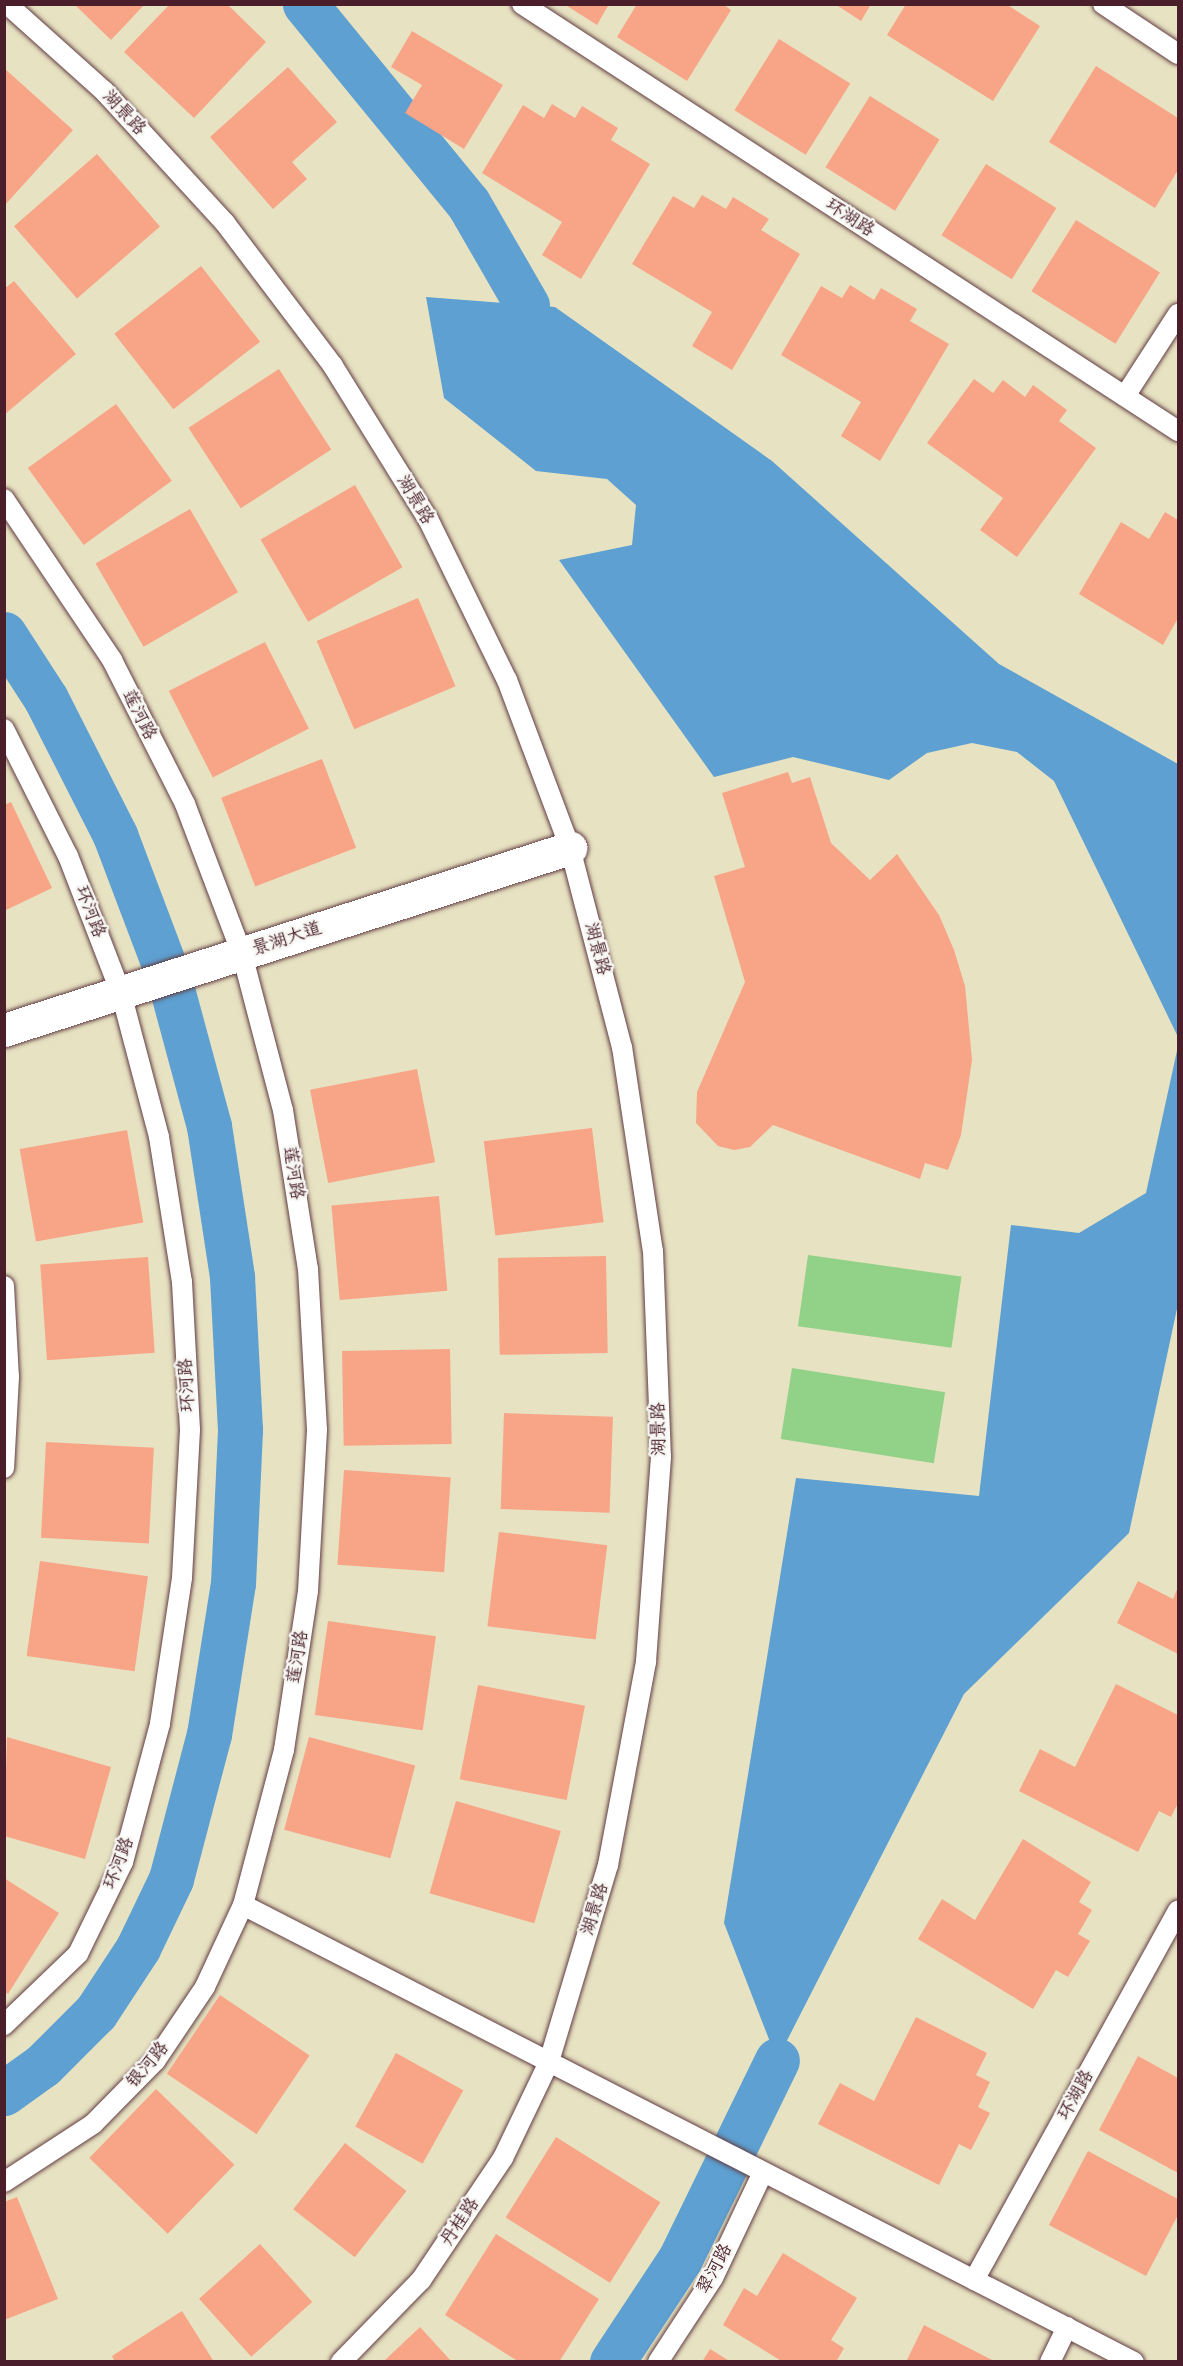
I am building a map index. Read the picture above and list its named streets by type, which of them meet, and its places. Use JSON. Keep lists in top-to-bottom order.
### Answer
{
  "streets": {
    "street": ["景湖大道"],
    "lane": [
      "湖景路",
      "环湖路",
      "莲河路",
      "环河路",
      "银河路",
      "丹桂路",
      "翠河路"
    ]
  },
  "crossings": [
    ["湖景路", "景湖大道"],
    ["湖景路", "丹桂路"],
    ["莲河路", "景湖大道"],
    ["莲河路", "银河路"],
    ["环河路", "景湖大道"]
  ]
}
